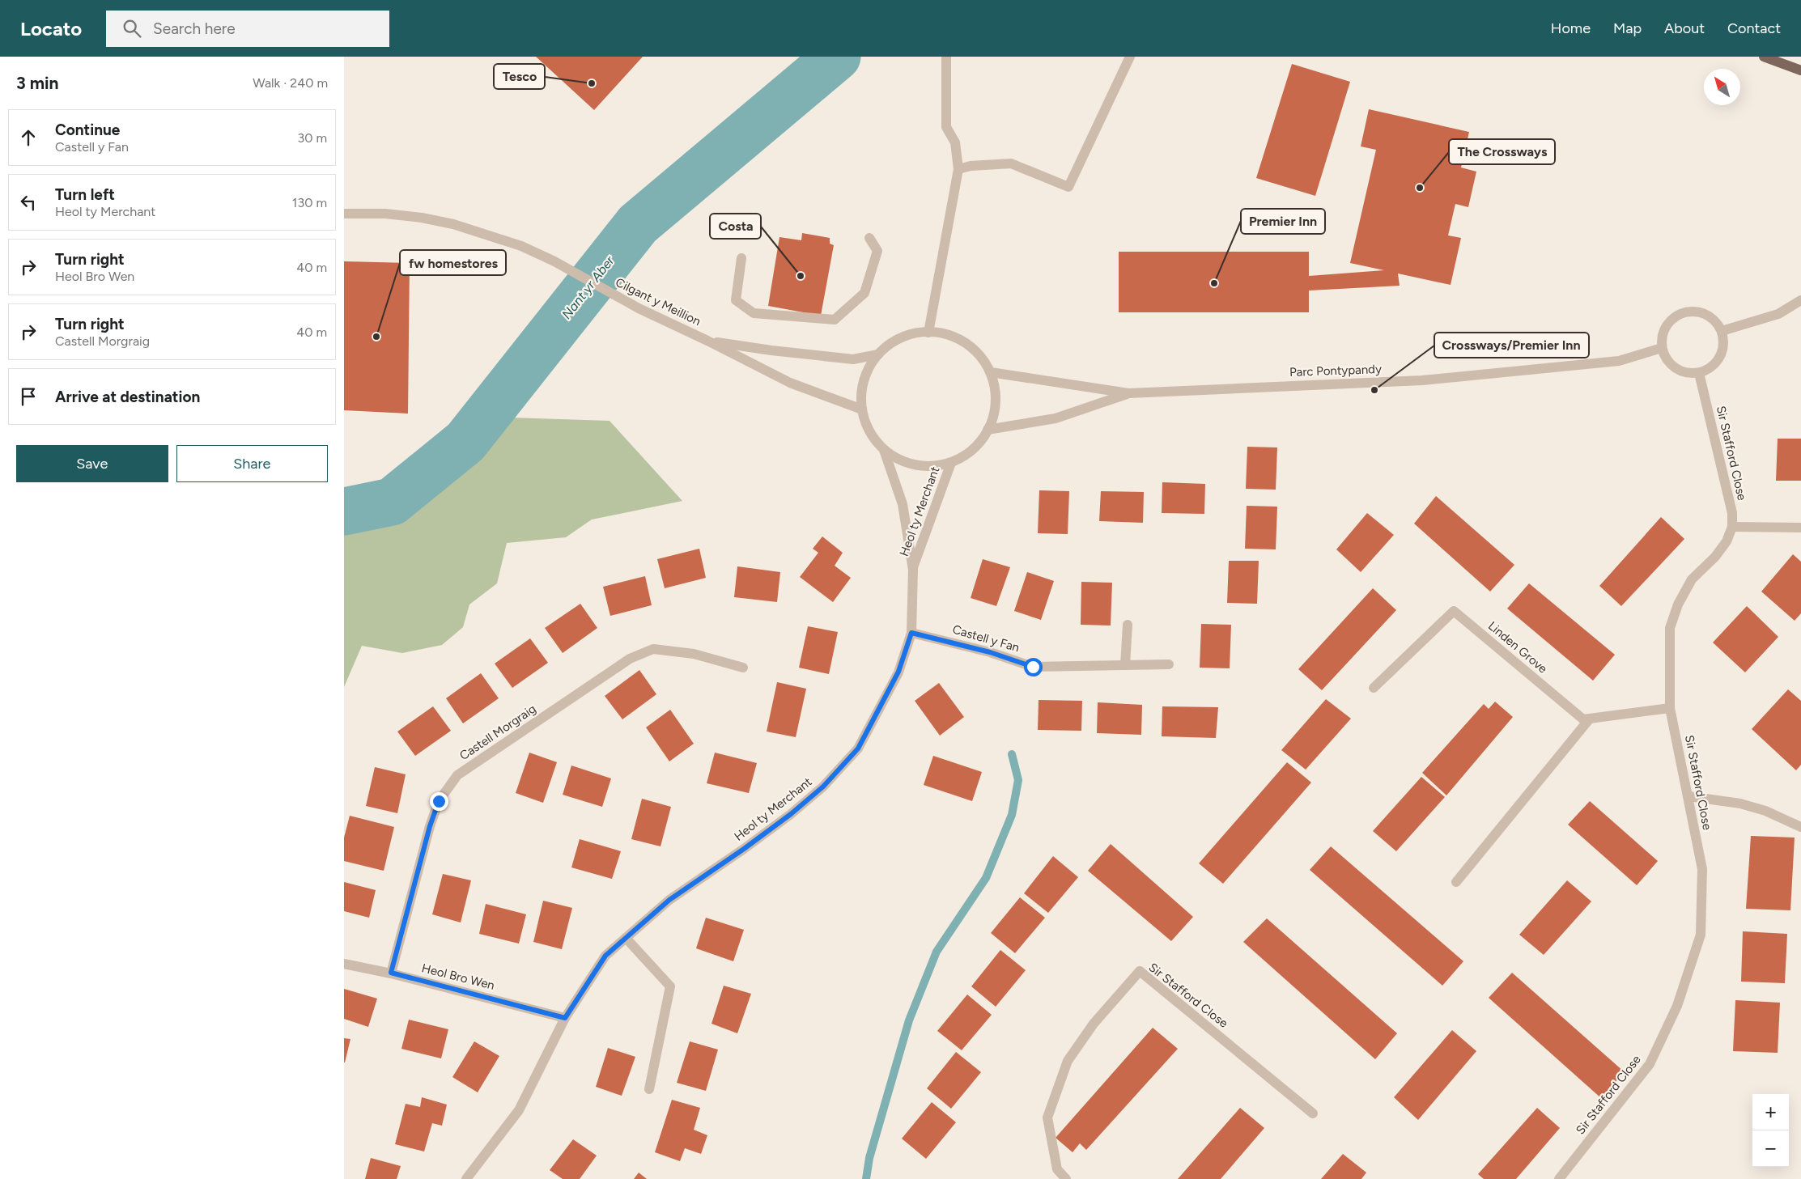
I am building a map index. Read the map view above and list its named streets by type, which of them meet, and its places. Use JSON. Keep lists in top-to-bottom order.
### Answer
{
  "streets": {
    "street": [
      "Cilgant y Meillion",
      "Parc Pontypandy",
      "Sir Stafford Close",
      "Heol ty Merchant",
      "Castell y Fan",
      "Linden Grove",
      "Castell Morgraig",
      "Heol Bro Wen"
    ]
  },
  "crossings": [
    ["Cilgant y Meillion", "Parc Pontypandy"],
    ["Cilgant y Meillion", "Heol ty Merchant"],
    ["Parc Pontypandy", "Sir Stafford Close"],
    ["Parc Pontypandy", "Heol ty Merchant"],
    ["Heol ty Merchant", "Castell y Fan"],
    ["Heol ty Merchant", "Heol Bro Wen"],
    ["Castell Morgraig", "Heol Bro Wen"]
  ],
  "water": ["Nant yr Aber"],
  "places": [
    "Tesco",
    "The Crossways",
    "Costa",
    "Premier Inn",
    "fw homestores",
    "Crossways/Premier Inn"
  ],
  "north": "top left",
  "page": {
    "header": "Locato",
    "search": "Search here",
    "nav": [
      "Home",
      "Map",
      "About",
      "Contact"
    ],
    "heading": ["3 min", "Walk · 240 m"],
    "list": [
      ["Continue", "Castell y Fan", "30 m"],
      ["Turn left", "Heol ty Merchant", "130 m"],
      ["Turn right", "Heol Bro Wen", "40 m"],
      ["Turn right", "Castell Morgraig", "40 m"],
      "Arrive at destination"
    ],
    "buttons": ["Save", "Share"],
    "map_buttons": ["+", "−"]
  }
}
